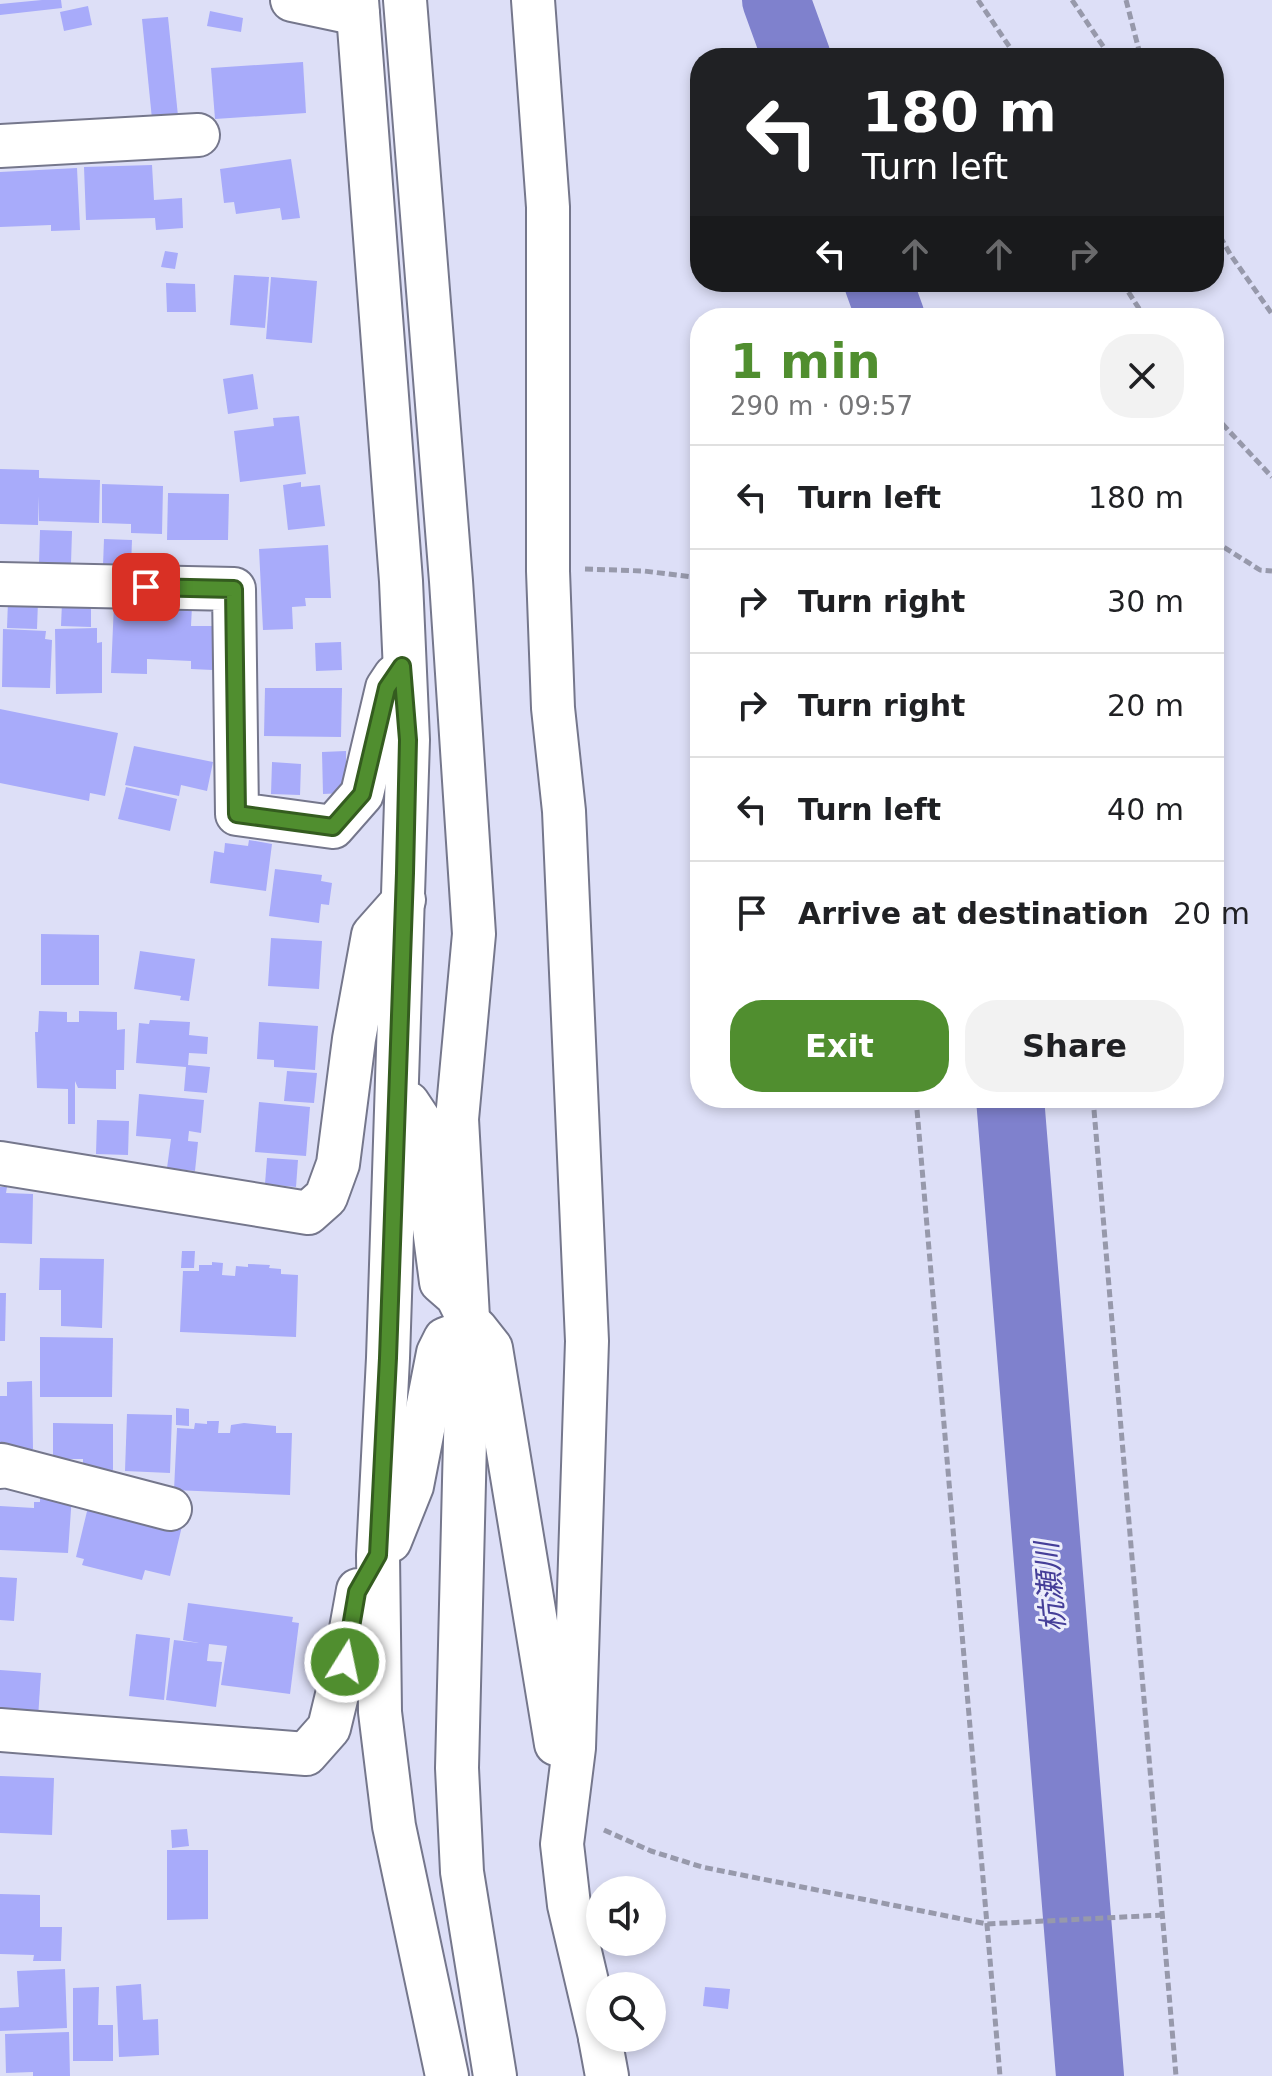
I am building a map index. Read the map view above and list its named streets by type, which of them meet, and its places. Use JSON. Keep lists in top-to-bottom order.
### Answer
{
  "water": ["杭瀬川"],
  "page": {
    "turn": ["180 m", "Turn left"],
    "heading": ["1 min", "290 m · 09:57"],
    "list": [
      {
        "name": "Turn left",
        "value": "180 m"
      },
      {
        "name": "Turn right",
        "value": "30 m"
      },
      {
        "name": "Turn right",
        "value": "20 m"
      },
      {
        "name": "Turn left",
        "value": "40 m"
      },
      {
        "name": "Arrive at destination",
        "value": "20 m"
      }
    ],
    "buttons": ["Exit", "Share"]
  }
}
